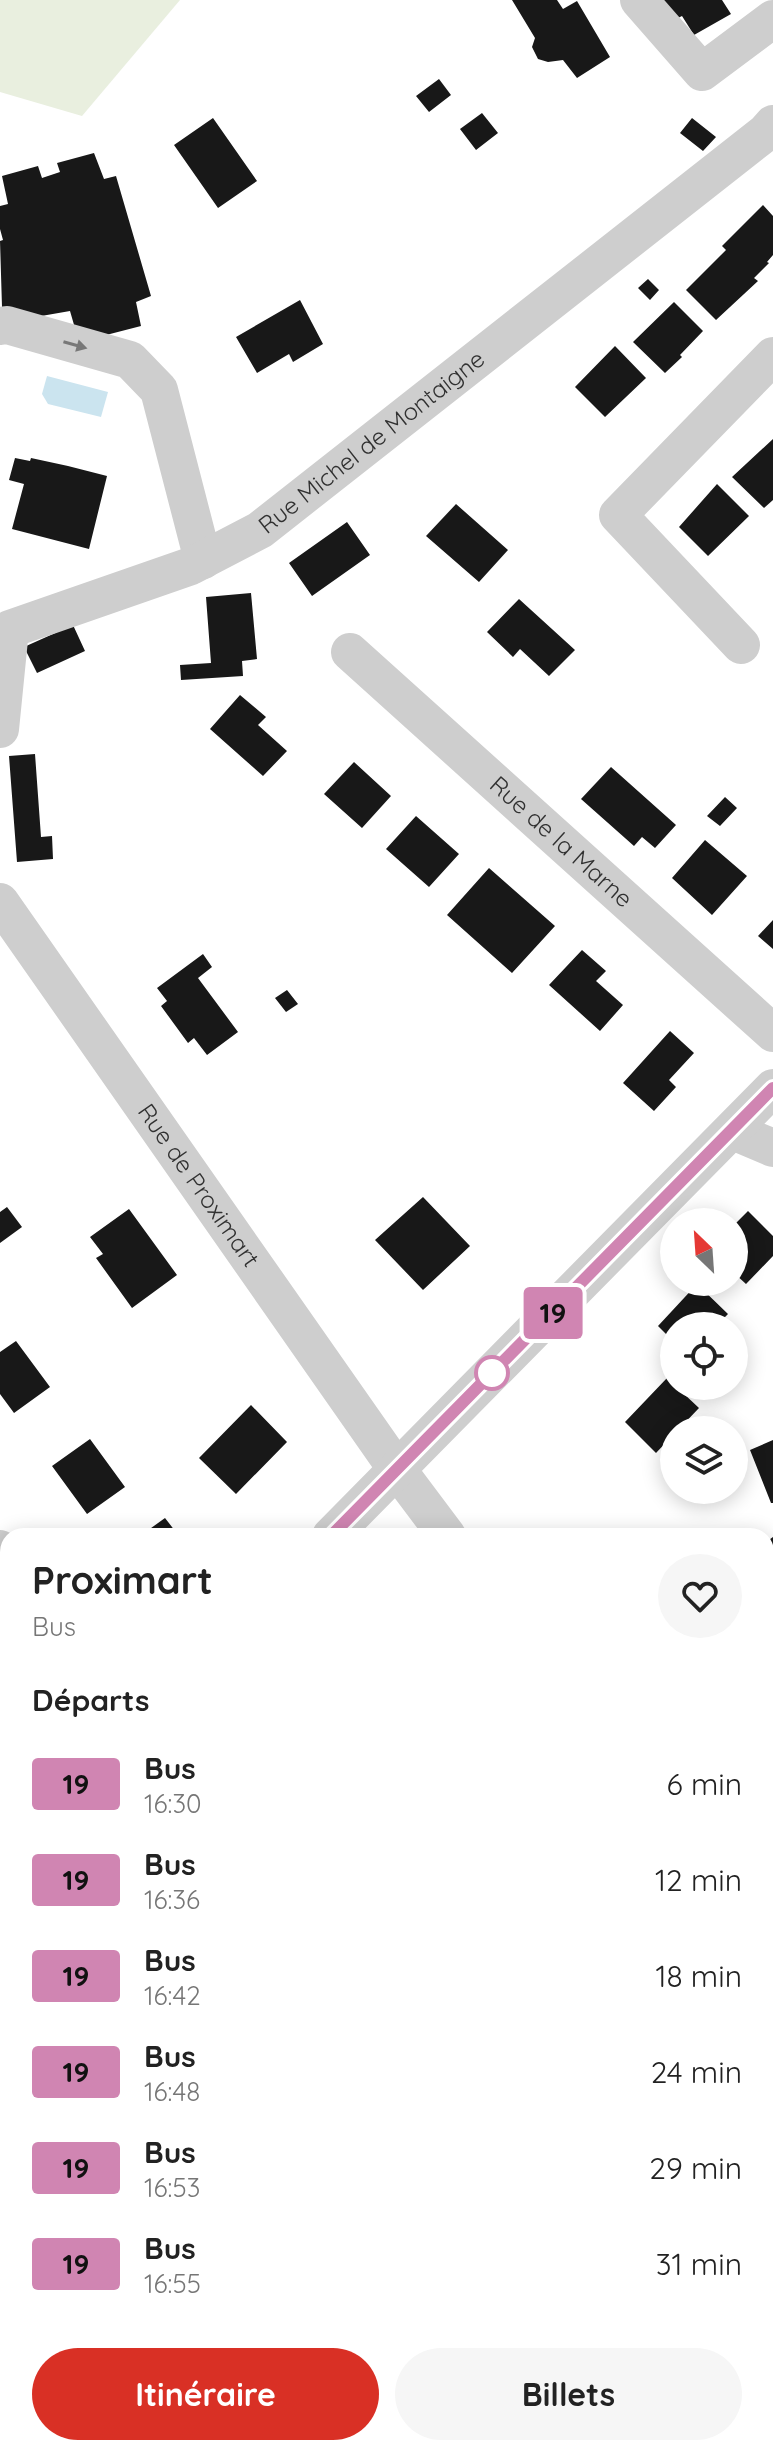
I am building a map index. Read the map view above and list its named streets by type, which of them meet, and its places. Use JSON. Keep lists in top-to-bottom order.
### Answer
{
  "streets": {
    "street": ["Rue Michel de Montaigne", "Rue de la Marne", "Rue de Proximart"]
  },
  "lines": ["bus line 19"],
  "north": "top left",
  "page": {
    "on_map": "19",
    "heading": [
      ["Proximart", "Bus"],
      "Départs"
    ],
    "list": [
      {
        "mark": "19",
        "name": "Bus",
        "note": "16:30",
        "value": "6 min"
      },
      {
        "mark": "19",
        "name": "Bus",
        "note": "16:36",
        "value": "12 min"
      },
      {
        "mark": "19",
        "name": "Bus",
        "note": "16:42",
        "value": "18 min"
      },
      {
        "mark": "19",
        "name": "Bus",
        "note": "16:48",
        "value": "24 min"
      },
      {
        "mark": "19",
        "name": "Bus",
        "note": "16:53",
        "value": "29 min"
      },
      {
        "mark": "19",
        "name": "Bus",
        "note": "16:55",
        "value": "31 min"
      }
    ],
    "buttons": ["Itinéraire", "Billets"]
  }
}
